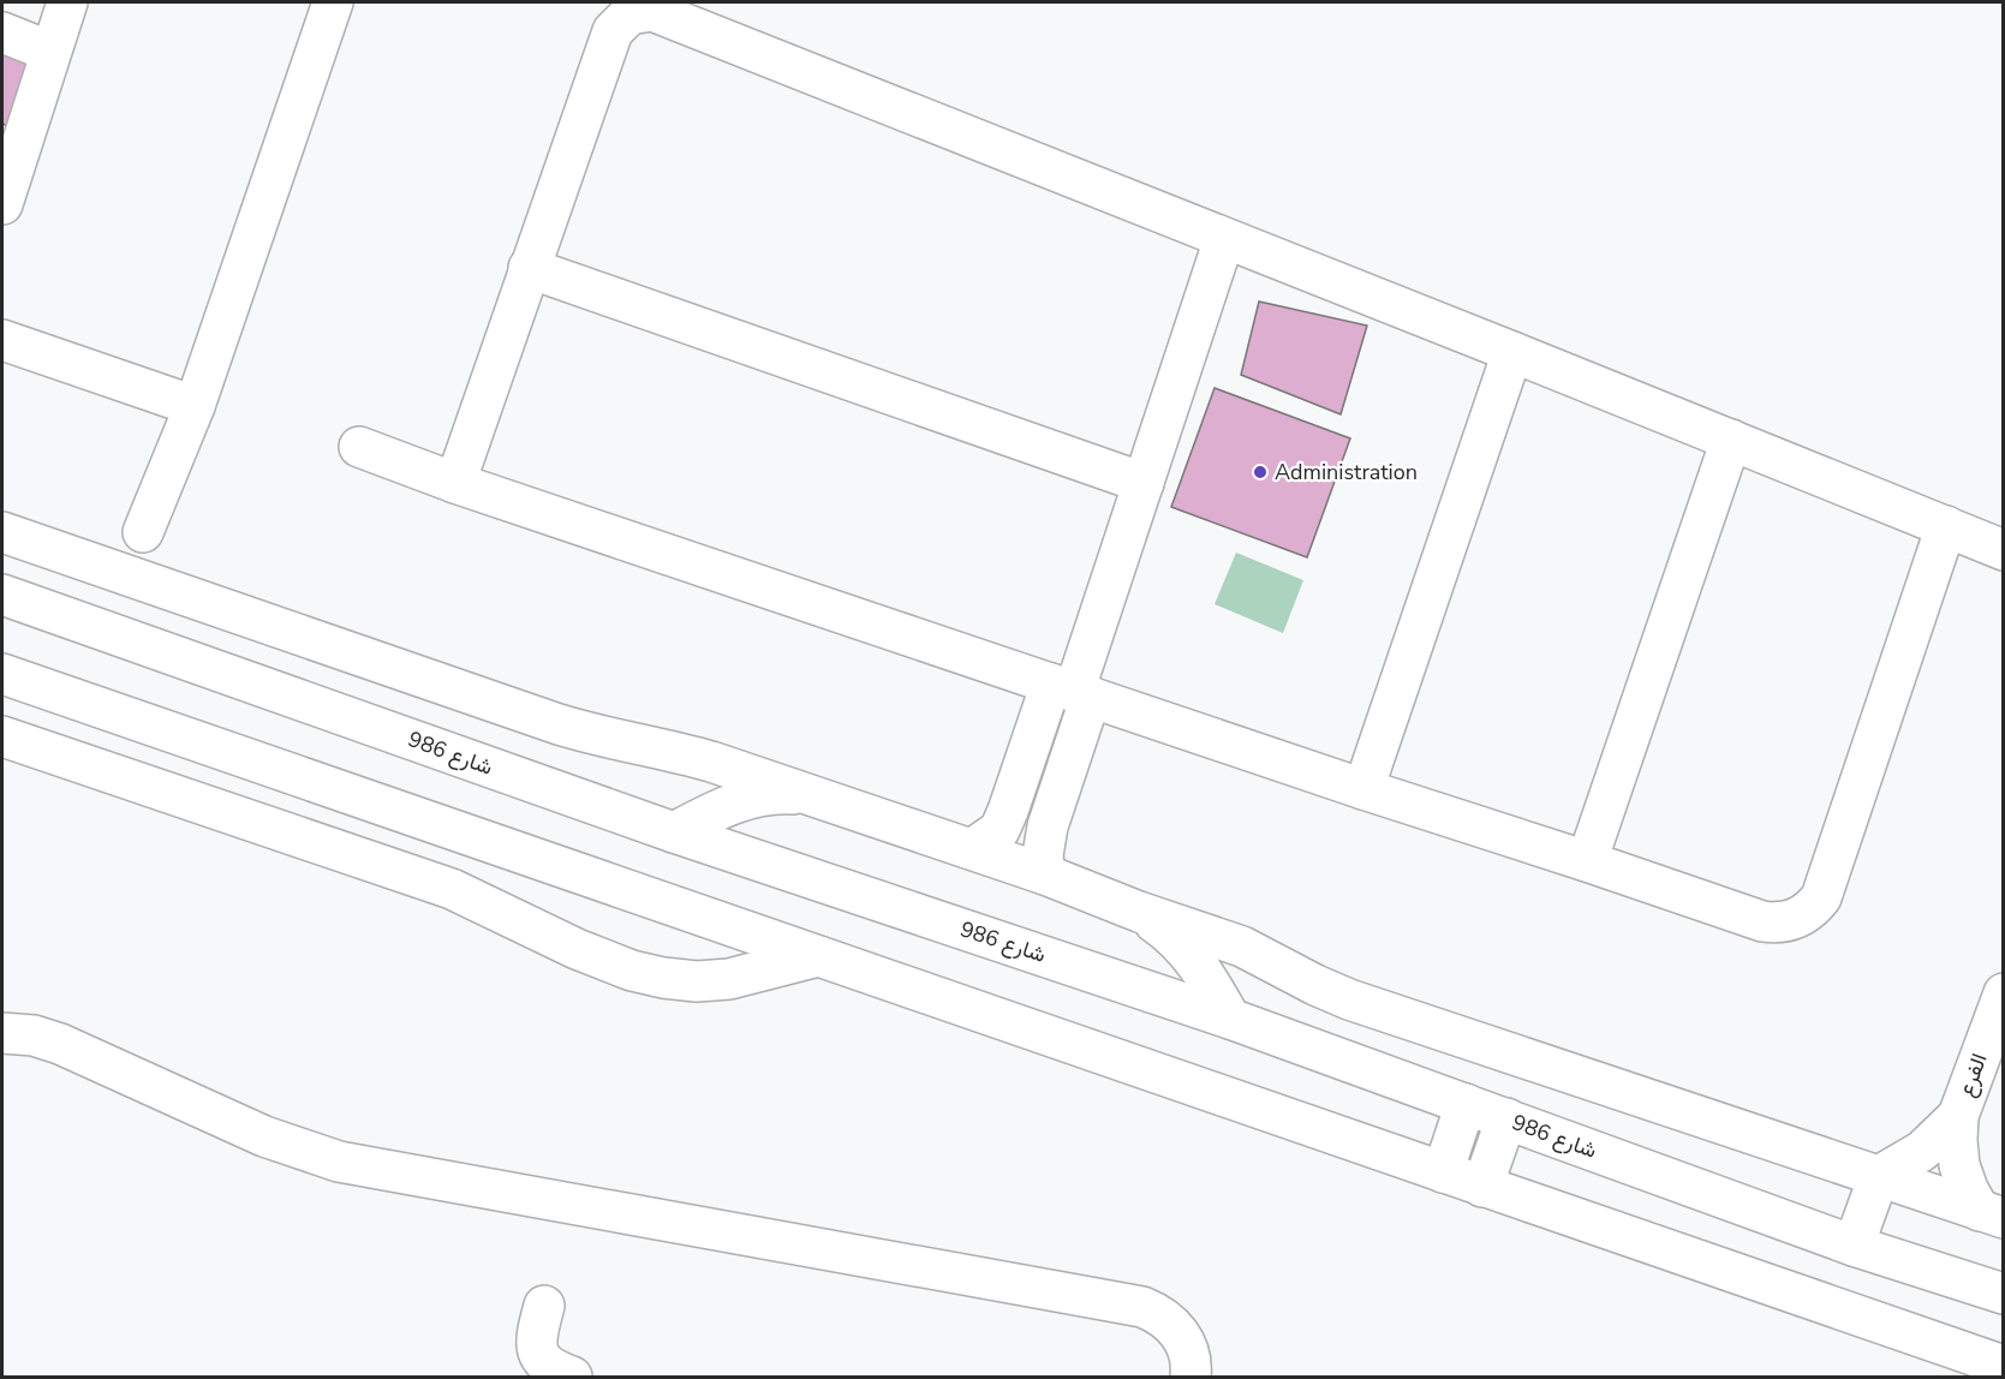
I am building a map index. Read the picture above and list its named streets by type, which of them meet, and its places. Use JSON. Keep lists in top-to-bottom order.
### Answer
{
  "streets": {
    "street": ["شارع 986", "الفرع"]
  },
  "places": ["Administration"]
}
